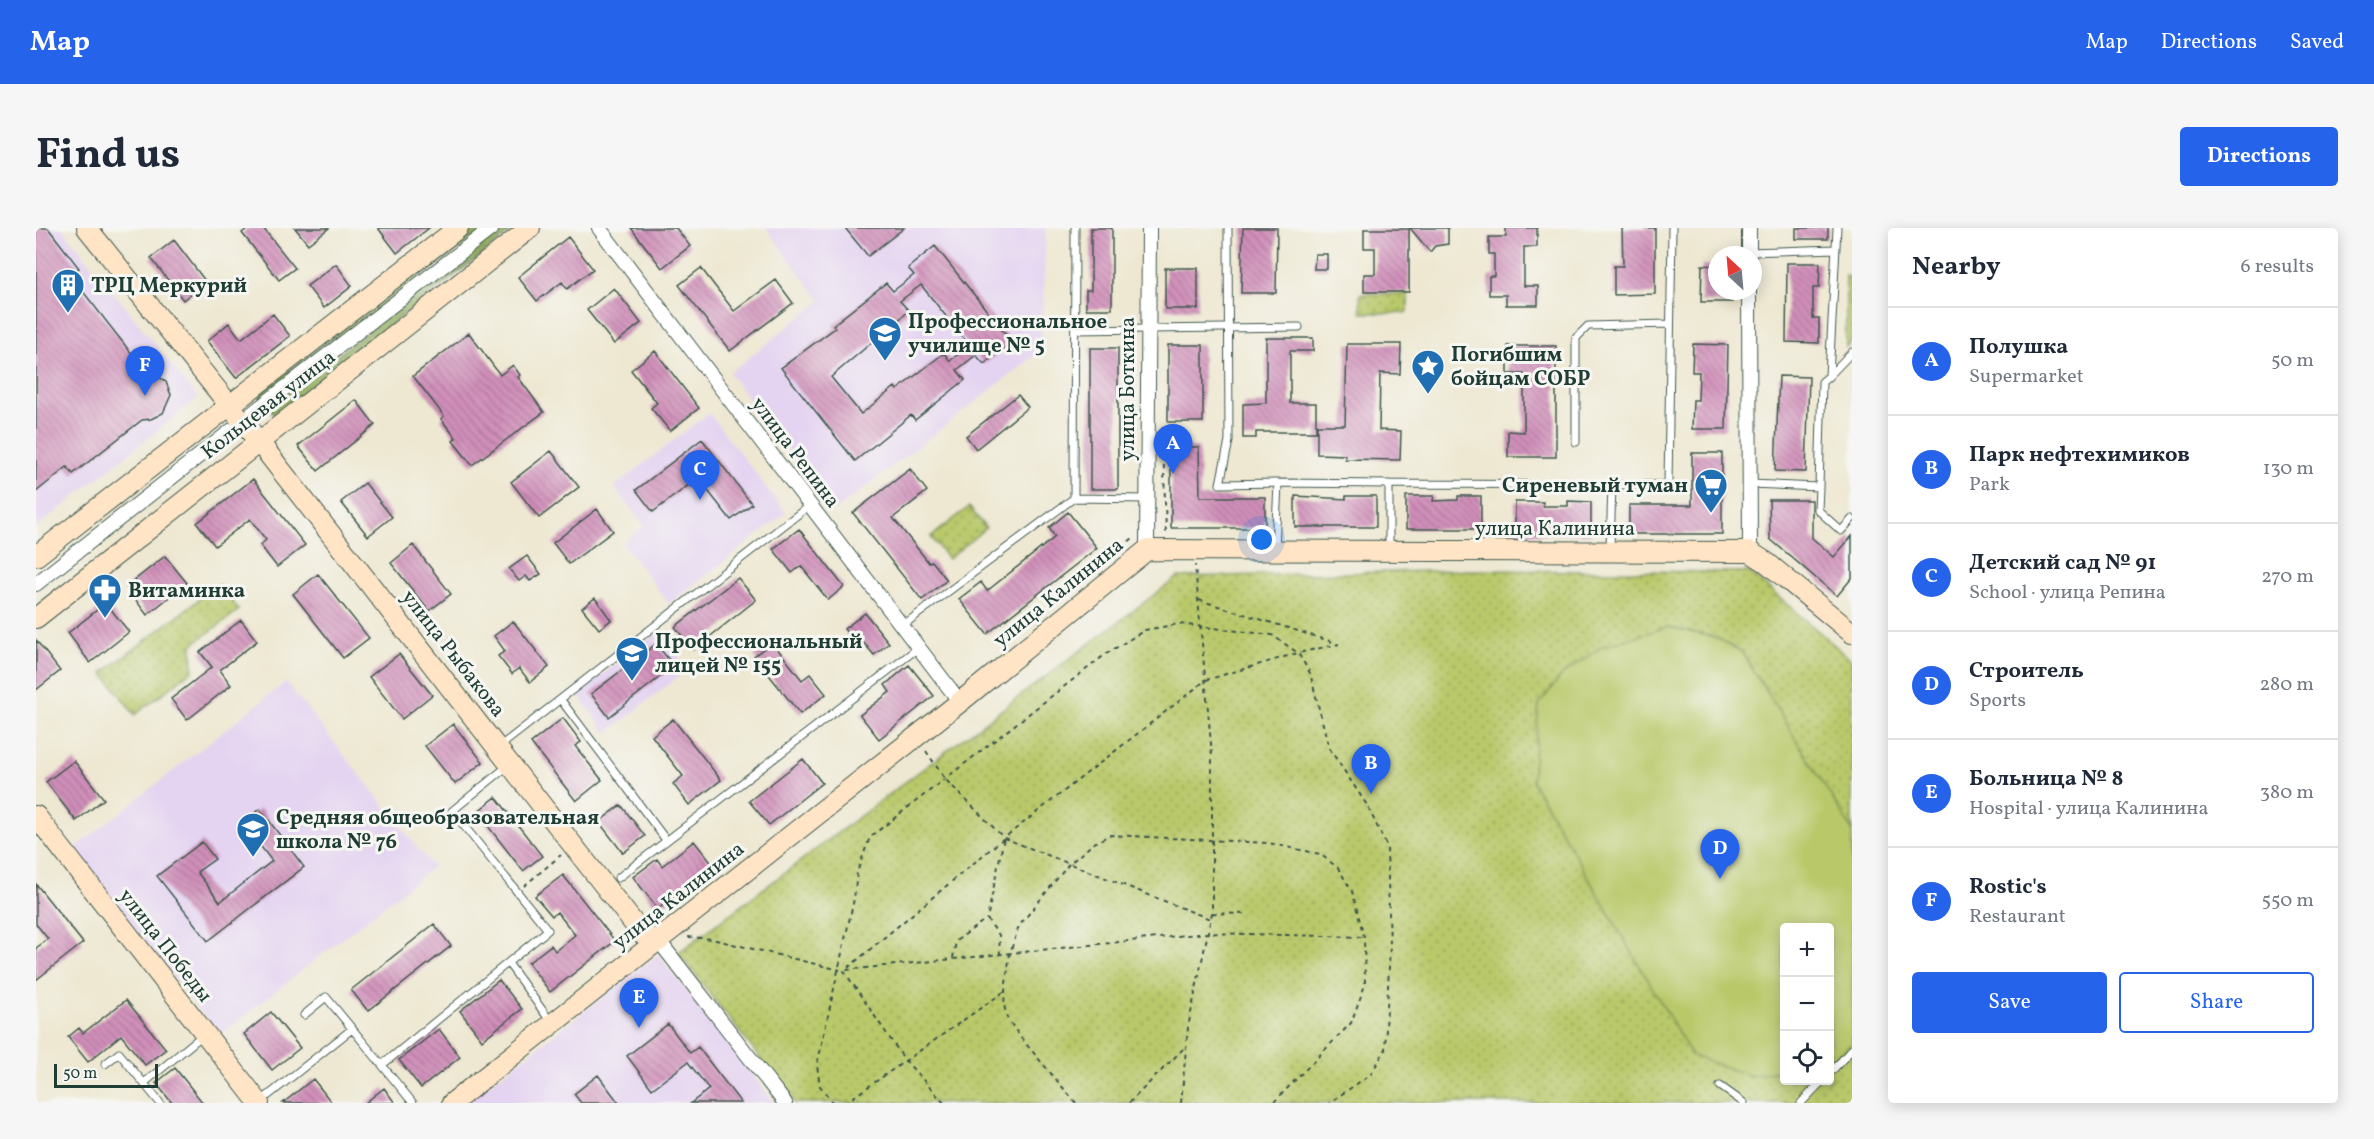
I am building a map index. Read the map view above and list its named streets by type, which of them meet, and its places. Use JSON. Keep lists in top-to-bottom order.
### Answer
{
  "streets": {
    "street": [
      "улица Боткина",
      "Кольцевая улица",
      "улица Репина",
      "улица Калинина",
      "улица Рыбакова",
      "улица Победы"
    ]
  },
  "crossings": [
    ["улица Боткина", "улица Калинина"],
    ["Кольцевая улица", "улица Рыбакова"],
    ["улица Репина", "улица Калинина"],
    ["улица Калинина", "улица Рыбакова"]
  ],
  "places": {
    "building": ["ТРЦ Меркурий"],
    "school or university": ["Профессиональное училище № 5", "Профессиональный лицей № 155", "Средняя общеобразовательная школа № 76"],
    "place": ["Погибшим бойцам СОБР"],
    "supermarket": ["Сиреневый туман"],
    "pharmacy": ["Витаминка"]
  },
  "scale_bar": "50 m",
  "north": "top left",
  "page": {
    "header": "Map",
    "nav": ["Map", "Directions", "Saved"],
    "title": "Find us",
    "buttons": [
      "Directions",
      ["Save", "Share"]
    ],
    "heading": ["Nearby", "6 results"],
    "list": [
      {
        "mark": "A",
        "name": "Полушка",
        "note": "Supermarket",
        "value": "50 m"
      },
      {
        "mark": "B",
        "name": "Парк нефтехимиков",
        "note": "Park",
        "value": "130 m"
      },
      {
        "mark": "C",
        "name": "Детский сад № 91",
        "note": "School · улица Репина",
        "value": "270 m"
      },
      {
        "mark": "D",
        "name": "Строитель",
        "note": "Sports",
        "value": "280 m"
      },
      {
        "mark": "E",
        "name": "Больница № 8",
        "note": "Hospital · улица Калинина",
        "value": "380 m"
      },
      {
        "mark": "F",
        "name": "Rostic's",
        "note": "Restaurant",
        "value": "550 m"
      }
    ],
    "pins": [
      "F",
      "A",
      "C",
      "B",
      "D",
      "E"
    ],
    "map_buttons": ["+", "−"],
    "scale": "50 m"
  }
}
